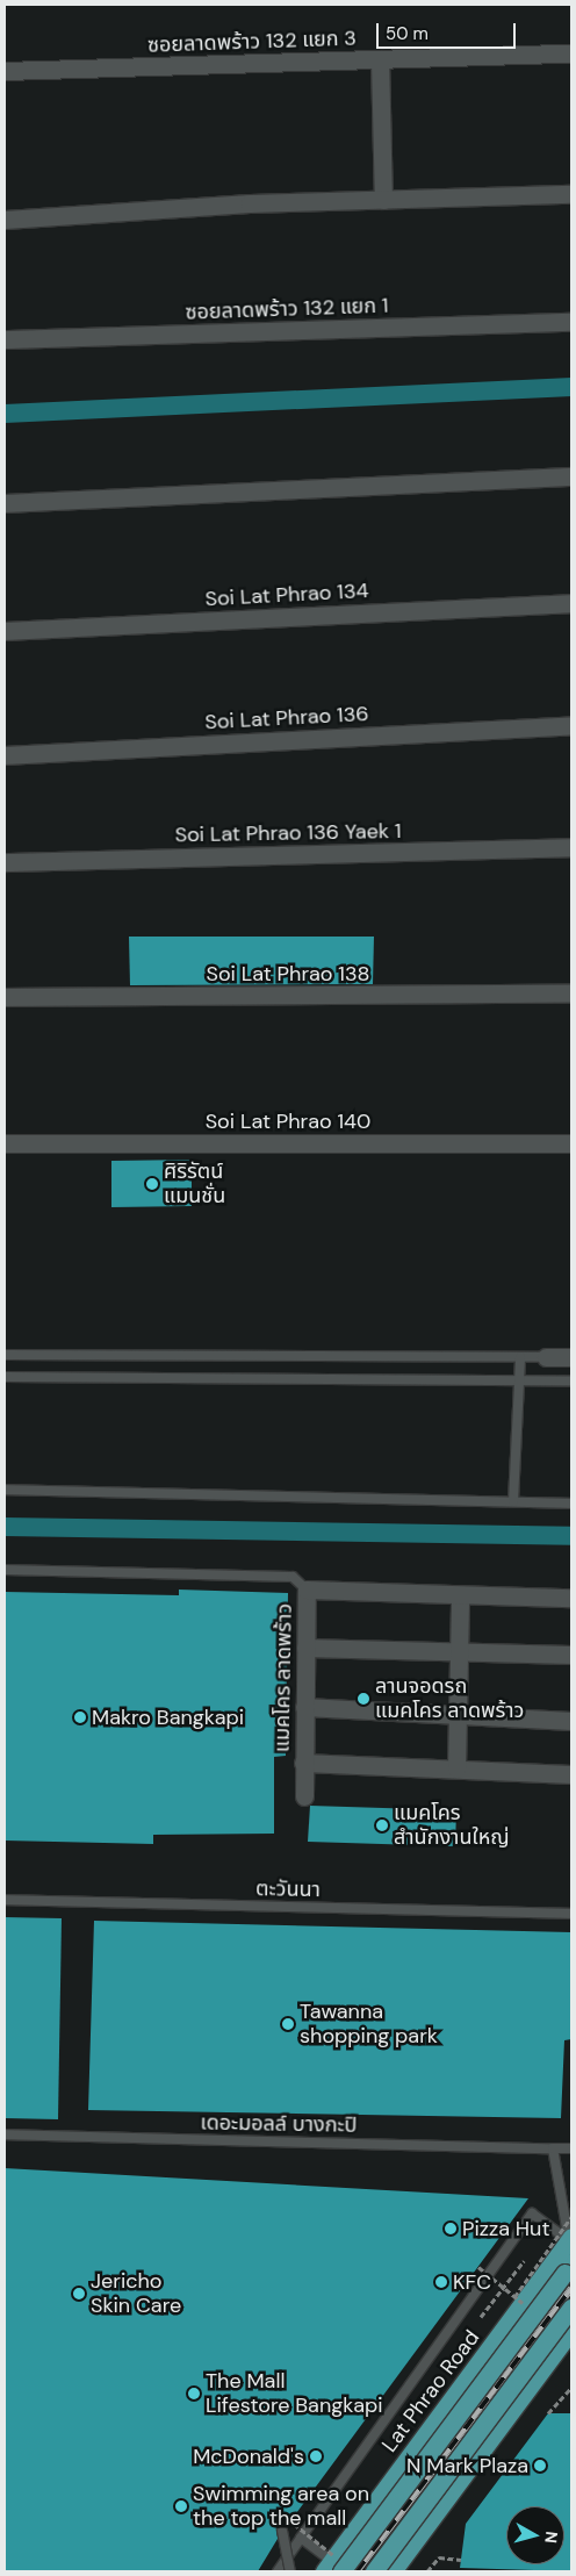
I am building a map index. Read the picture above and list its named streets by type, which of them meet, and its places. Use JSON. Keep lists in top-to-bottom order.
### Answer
{
  "streets": {
    "street": [
      "ซอยลาดพร้าว 132 แยก 3",
      "ซอยลาดพร้าว 132 แยก 1",
      "Soi Lat Phrao 134",
      "Soi Lat Phrao 136",
      "Soi Lat Phrao 136 Yaek 1",
      "Soi Lat Phrao 138",
      "Soi Lat Phrao 140",
      "แมคโคร ลาดพร้าว"
    ],
    "lane": ["ตะวันนา", "เดอะมอลล์ บางกะปิ"]
  },
  "places": [
    "ศิริรัตน์ แมนชั่น",
    "ลานจอดรถ แมคโคร ลาดพร้าว",
    "Makro Bangkapi",
    "แมคโคร สำนักงานใหญ่",
    "Tawanna shopping park",
    "Pizza Hut",
    "KFC",
    "Jericho Skin Care",
    "The Mall Lifestore Bangkapi",
    "McDonald's",
    "N Mark Plaza",
    "Swimming area on the top the mall"
  ],
  "scale_bar": "50 m",
  "north": "right"
}
